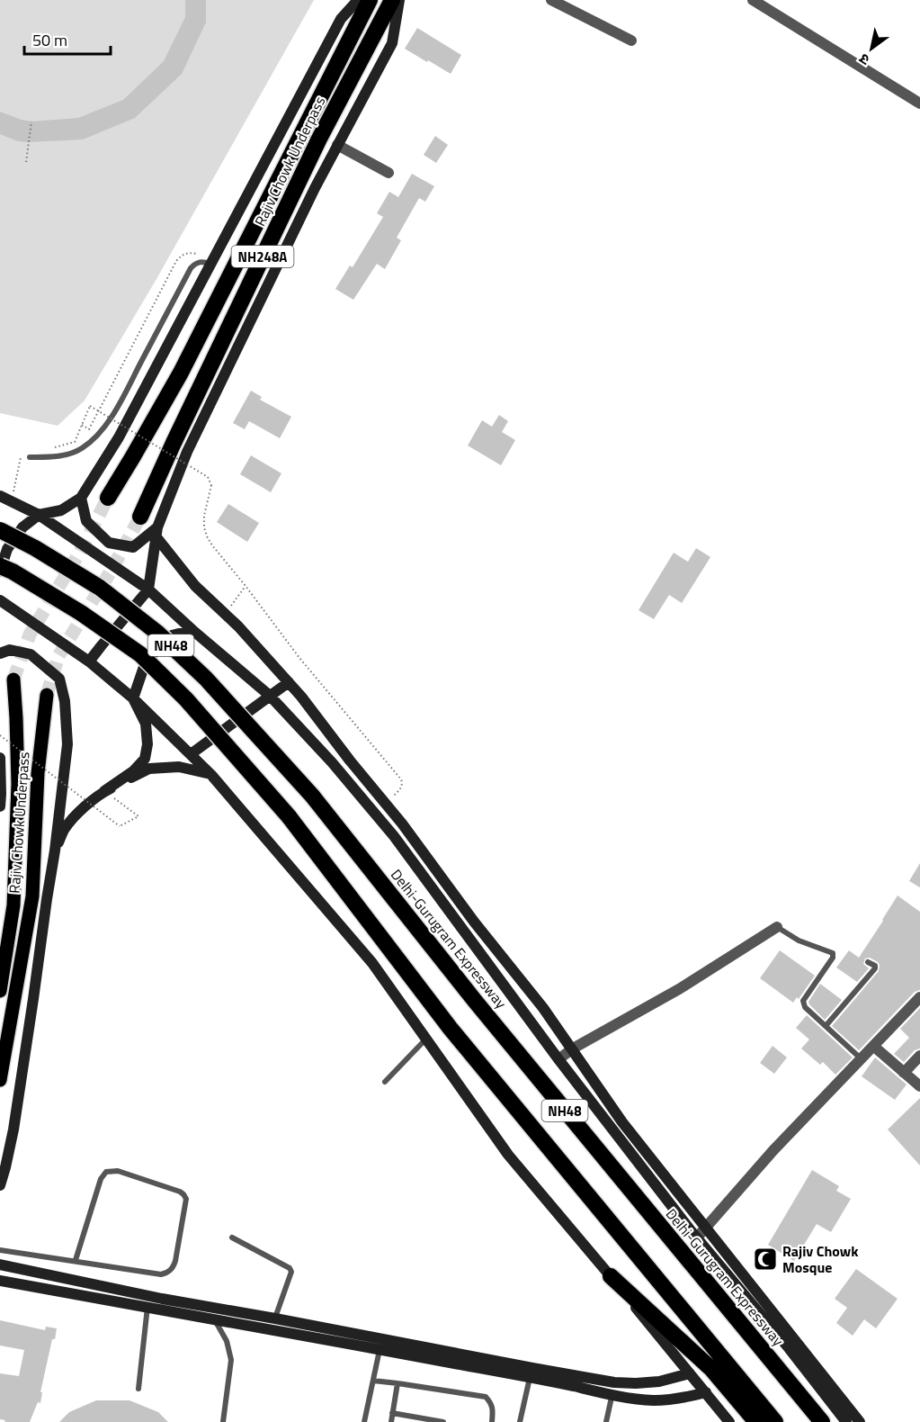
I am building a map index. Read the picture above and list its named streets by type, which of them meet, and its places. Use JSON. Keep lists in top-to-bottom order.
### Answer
{
  "streets": {
    "highway": [
      "Rajiv Chowk Underpass",
      "NH248A",
      "NH48",
      "Delhi-Gurugram Expressway"
    ]
  },
  "places": {
    "mosque": ["Rajiv Chowk Mosque"]
  },
  "scale_bar": "50 m",
  "north": "bottom left"
}
